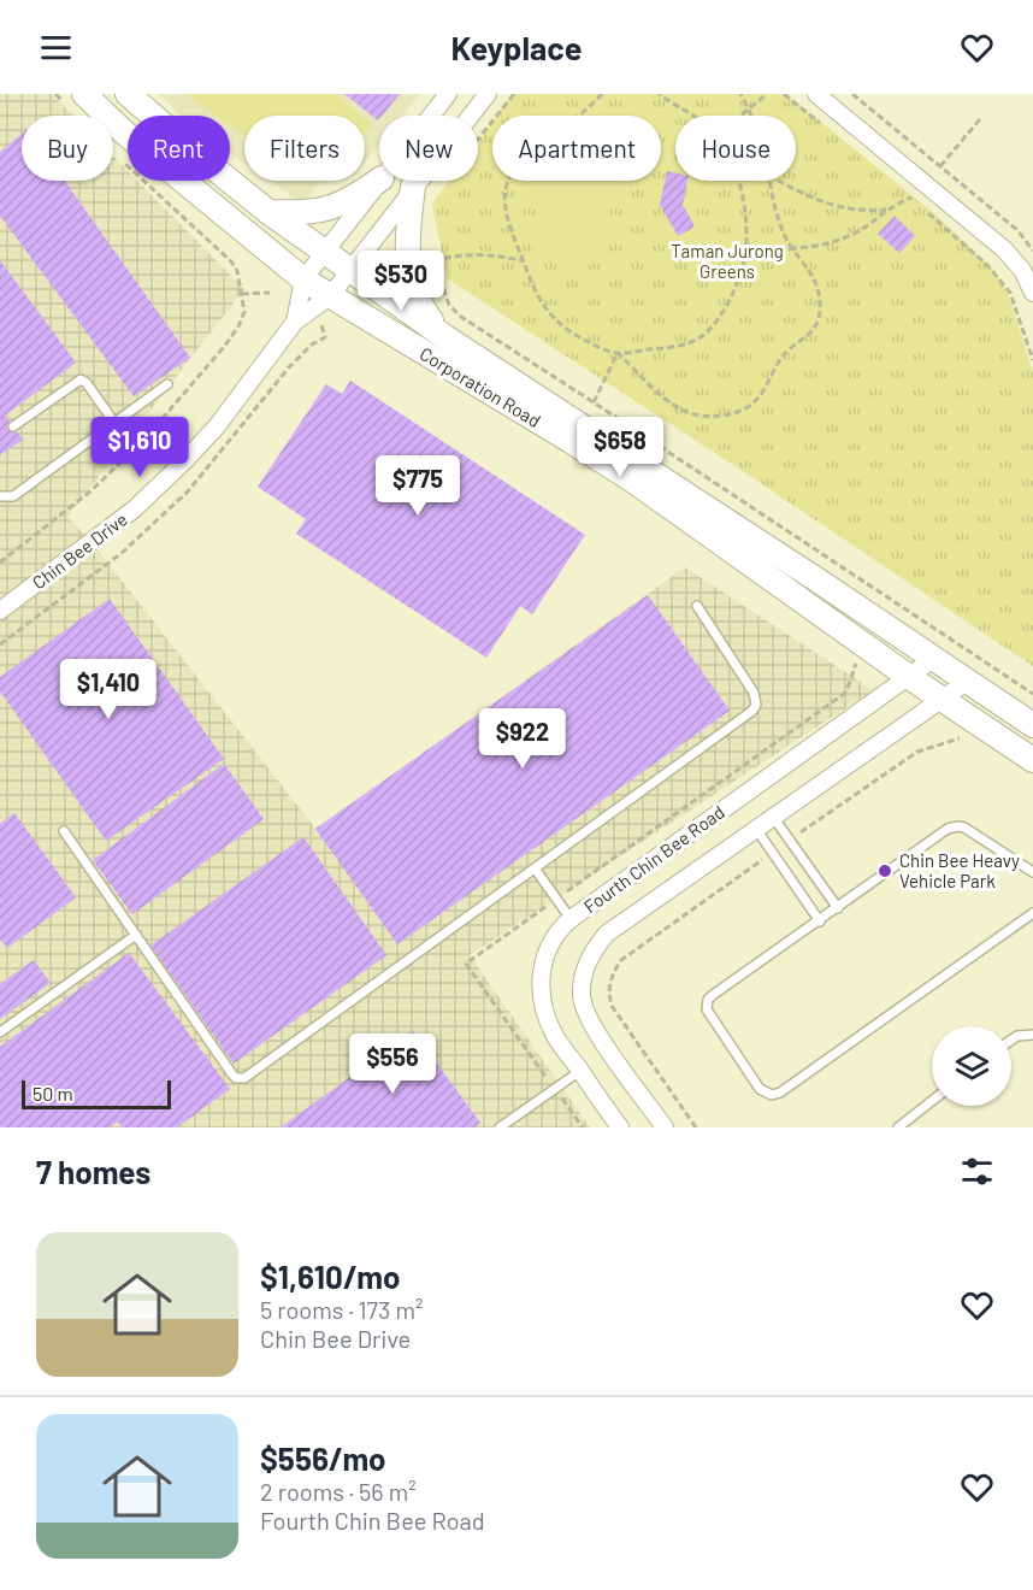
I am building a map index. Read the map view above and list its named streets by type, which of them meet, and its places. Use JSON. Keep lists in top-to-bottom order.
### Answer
{
  "streets": {
    "main road": ["Corporation Road"],
    "street": ["Chin Bee Drive", "Fourth Chin Bee Road"]
  },
  "crossings": [
    ["Corporation Road", "Chin Bee Drive"],
    ["Corporation Road", "Fourth Chin Bee Road"]
  ],
  "parks": ["Taman Jurong Greens"],
  "places": ["Chin Bee Heavy Vehicle Park"],
  "scale_bar": "50 m",
  "page": {
    "header": "Keyplace",
    "chip": [
      "Buy",
      "Rent",
      "Filters",
      "New",
      "Apartment",
      "House"
    ],
    "price": [
      "$530",
      "$1,610",
      "$658",
      "$775",
      "$1,410",
      "$922",
      "$556"
    ],
    "scale": "50 m",
    "heading": "7 homes",
    "list": [
      {
        "name": "$1,610/mo",
        "note": "5 rooms · 173 m² · Chin Bee Drive"
      },
      {
        "name": "$556/mo",
        "note": "2 rooms · 56 m² · Fourth Chin Bee Road"
      }
    ]
  }
}
